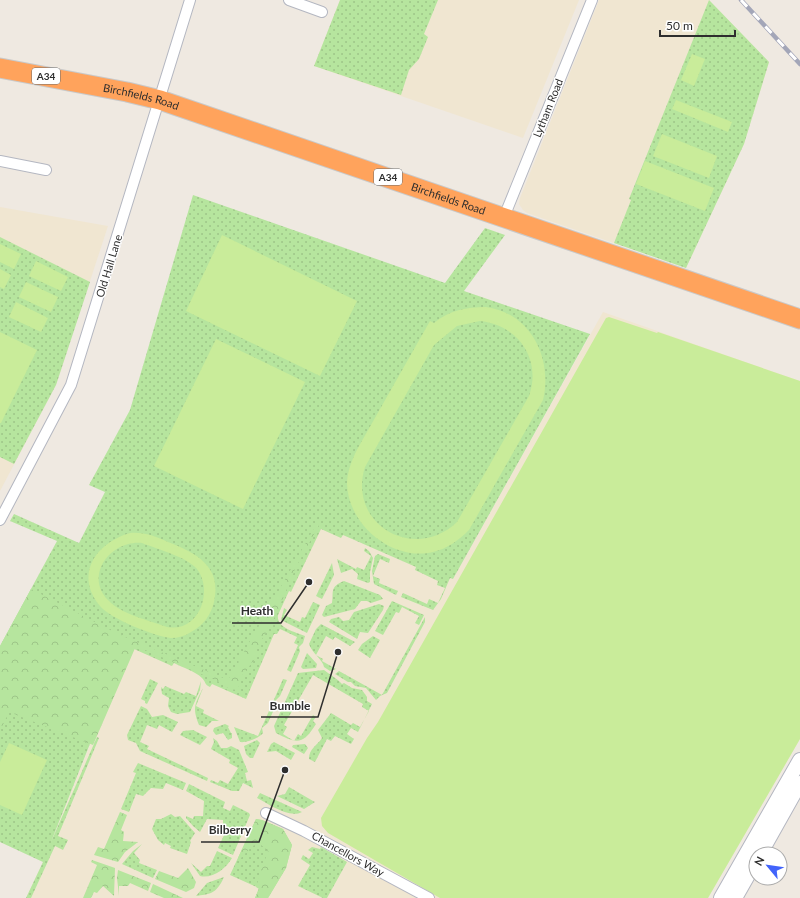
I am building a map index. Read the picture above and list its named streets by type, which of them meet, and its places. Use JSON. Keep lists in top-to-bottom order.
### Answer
{
  "streets": {
    "highway": ["A34", "Birchfields Road"],
    "street": ["Lytham Road", "Old Hall Lane", "Chancellors Way"]
  },
  "crossings": [
    ["Birchfields Road", "Lytham Road"],
    ["Birchfields Road", "Old Hall Lane"]
  ],
  "places": ["Heath", "Bumble", "Bilberry"],
  "scale_bar": "50 m",
  "north": "top left"
}
